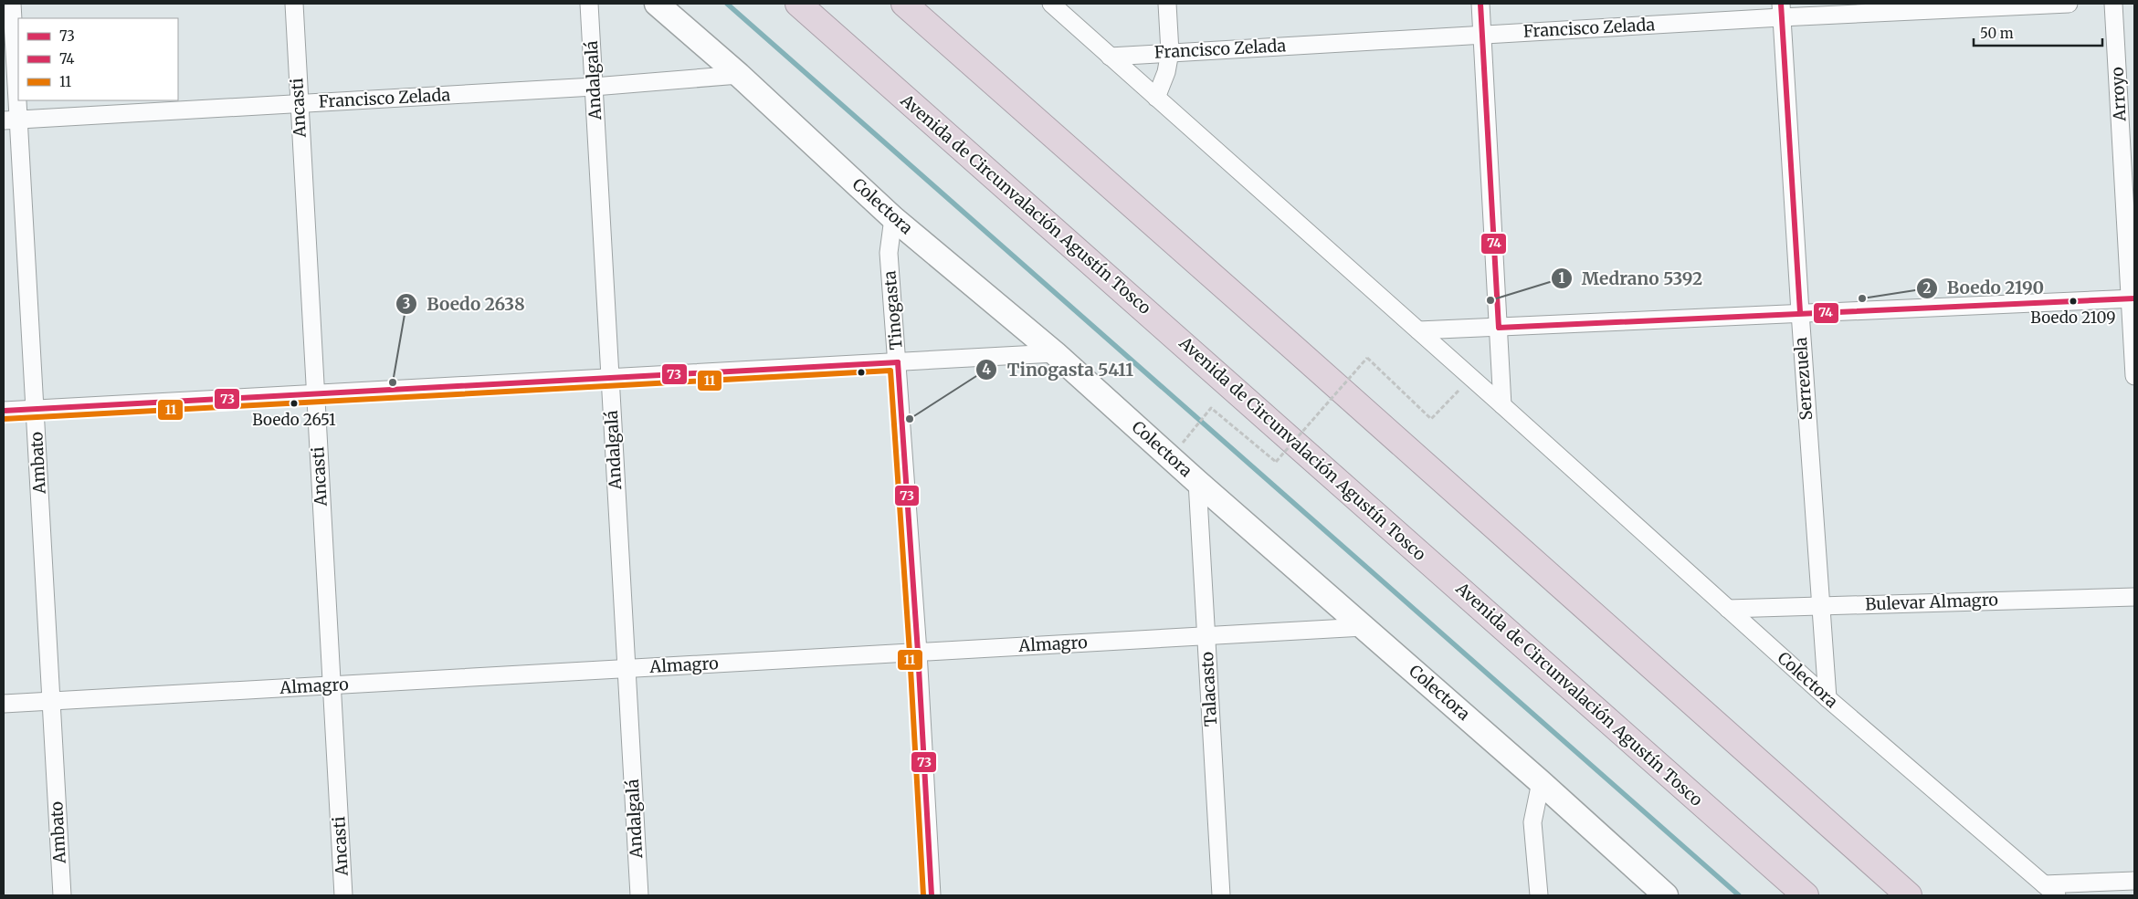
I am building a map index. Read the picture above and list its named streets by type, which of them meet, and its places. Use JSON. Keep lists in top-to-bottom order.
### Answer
{
  "streets": {
    "highway": ["Avenida de Circunvalación Agustín Tosco"],
    "street": [
      "Francisco Zelada",
      "Andalgalá",
      "Arroyo",
      "Ancasti",
      "Colectora",
      "Tinogasta",
      "Serrezuela",
      "Ambato",
      "Bulevar Almagro",
      "Almagro",
      "Talacasto"
    ]
  },
  "crossings": [
    ["Francisco Zelada", "Andalgalá"],
    ["Francisco Zelada", "Ancasti"],
    ["Francisco Zelada", "Colectora"],
    ["Francisco Zelada", "Serrezuela"],
    ["Francisco Zelada", "Ambato"],
    ["Andalgalá", "Almagro"],
    ["Ancasti", "Almagro"],
    ["Colectora", "Tinogasta"],
    ["Colectora", "Serrezuela"],
    ["Colectora", "Bulevar Almagro"],
    ["Colectora", "Almagro"],
    ["Colectora", "Talacasto"],
    ["Tinogasta", "Almagro"],
    ["Serrezuela", "Bulevar Almagro"],
    ["Ambato", "Almagro"],
    ["Almagro", "Talacasto"]
  ],
  "places": [
    "Boedo 2190",
    "Medrano 5392",
    "Boedo 2109",
    "Boedo 2638",
    "Boedo 2651",
    "Tinogasta 5411"
  ],
  "lines": ["transit line 74", "transit line 73", "transit line 11"],
  "legend": ["73", "74", "11"],
  "scale_bar": "50 m"
}
